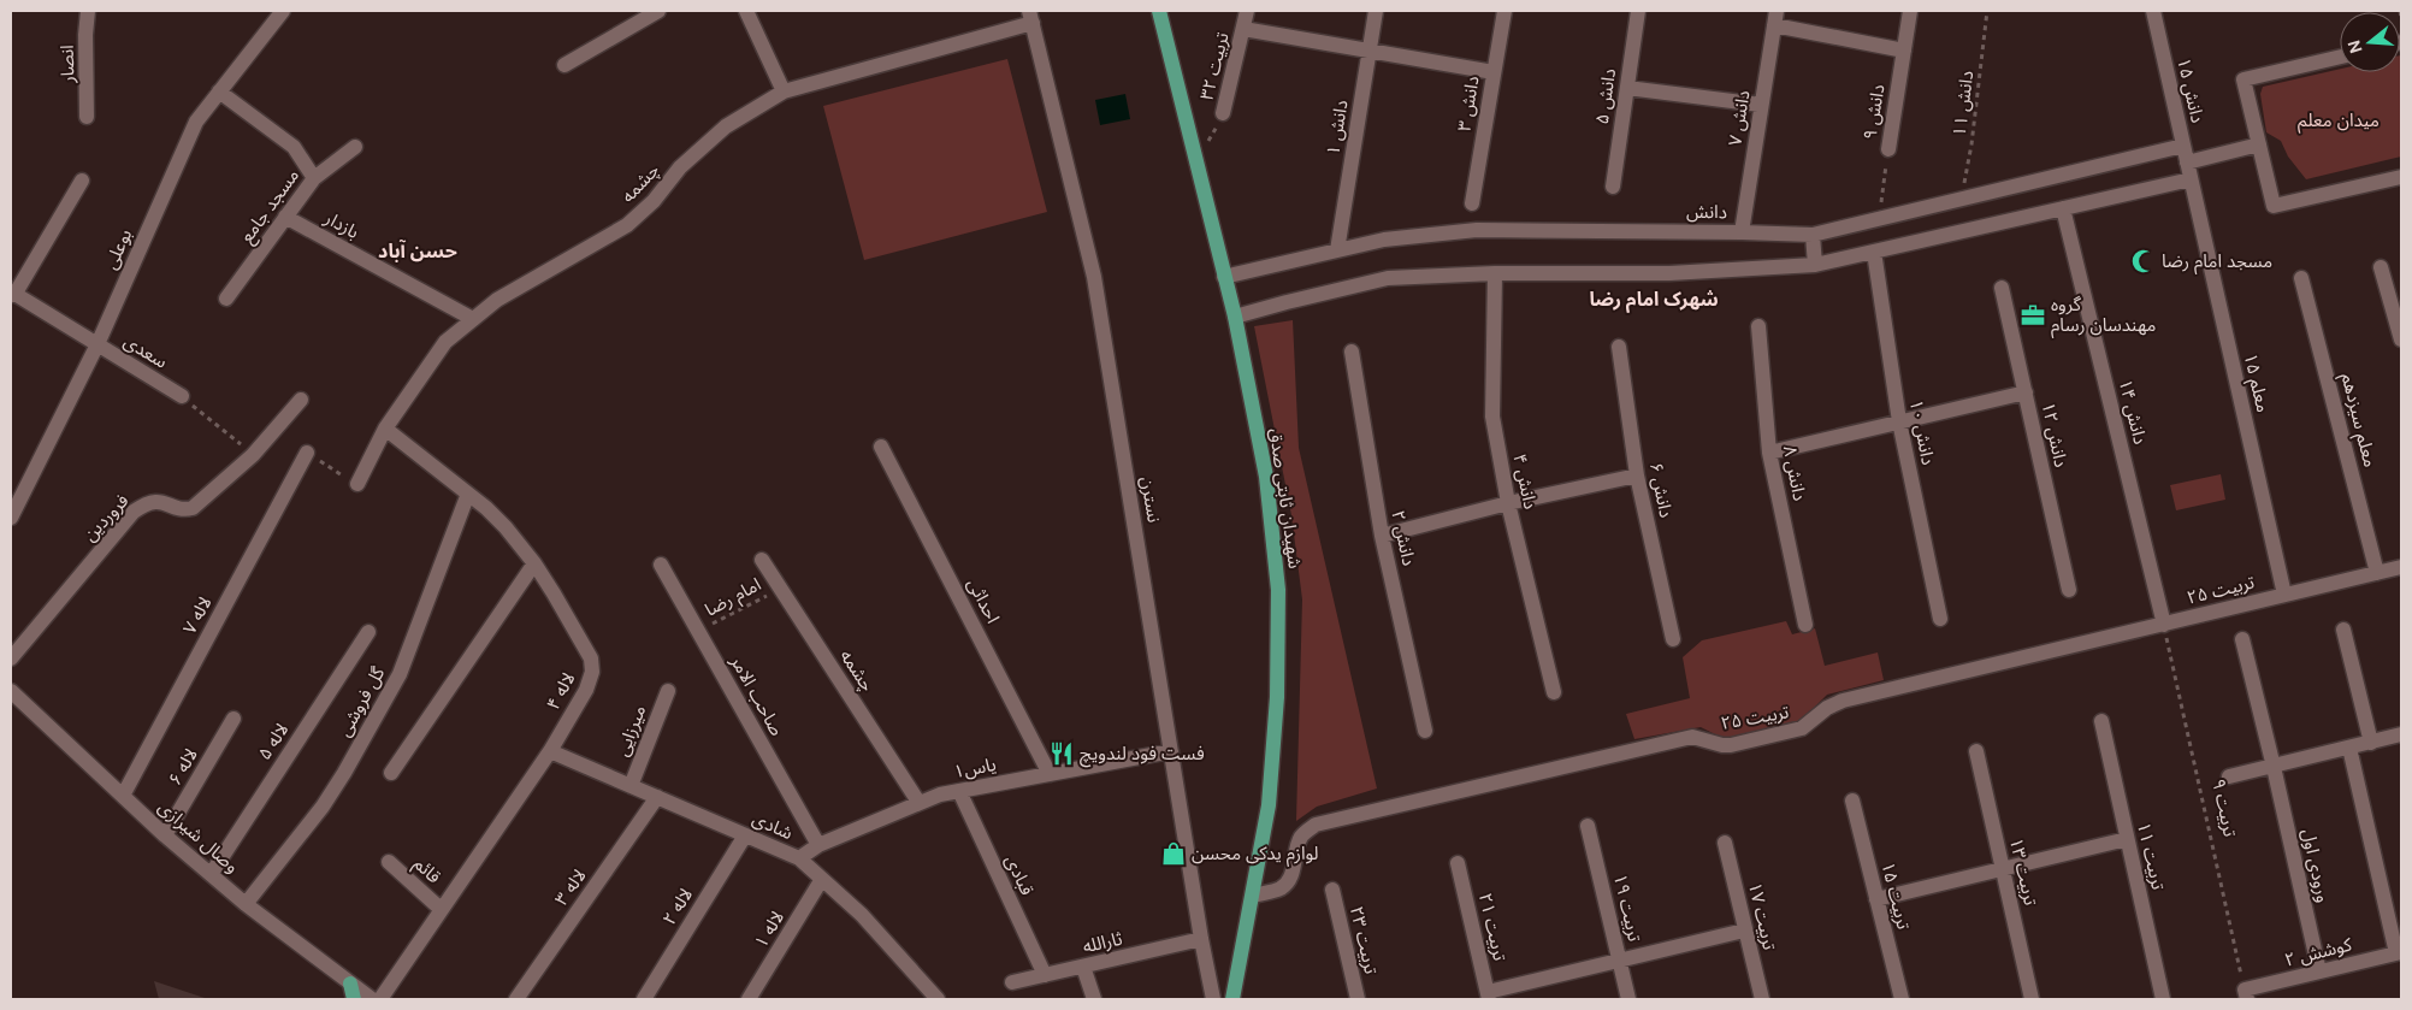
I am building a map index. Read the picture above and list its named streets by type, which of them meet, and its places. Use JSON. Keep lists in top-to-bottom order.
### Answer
{
  "streets": {
    "main road": ["شهیدان ثابتی صدق"],
    "street": [
      "انصار",
      "تربیت ۳۲",
      "دانش ۱۵",
      "دانش ۵",
      "دانش ۳",
      "دانش ۹",
      "دانش ۷",
      "دانش ۱",
      "چشمه",
      "مسجد جامع",
      "دانش",
      "بازدار",
      "بوعلی",
      "سعدی",
      "معلم ۱۵",
      "دانش ۱۴",
      "معلم سیزدهم",
      "دانش ۱۰",
      "دانش ۱۲",
      "دانش ۸",
      "دانش ۴",
      "دانش ۶",
      "نسترن",
      "فروردین",
      "دانش ۲",
      "تربیت ۲۵",
      "احداثی",
      "لاله ۷",
      "لاله ۴",
      "صاحب الامر",
      "گل فروشی",
      "میرزایی",
      "لاله ۵",
      "لاله ۶",
      "یاس۱",
      "شادی",
      "وصال شیرازی",
      "تربیت ۱۱",
      "ورودی اول",
      "قائم",
      "تربیت ۱۳",
      "قبادی",
      "لاله ۳",
      "تربیت ۱۵",
      "لاله ۲",
      "تربیت ۱۹",
      "تربیت ۱۷",
      "تربیت ۲۱",
      "لاله ۱",
      "تربیت ۲۳",
      "ثارالله",
      "کوشش ۲"
    ],
    "path": ["دانش ۱۱", "امام رضا", "تربیت ۹"]
  },
  "crossings": [
    ["دانش ۱۵", "دانش"],
    ["دانش ۱۵", "معلم ۱۵"],
    ["دانش ۱۱", "دانش"],
    ["دانش ۹", "دانش"],
    ["دانش ۷", "دانش"],
    ["دانش ۱", "دانش"],
    ["چشمه", "بازدار"],
    ["چشمه", "نسترن"],
    ["چشمه", "امام رضا"],
    ["چشمه", "لاله ۴"],
    ["چشمه", "یاس۱"],
    ["مسجد جامع", "بازدار"],
    ["دانش", "شهیدان ثابتی صدق"],
    ["بوعلی", "سعدی"],
    ["معلم ۱۵", "تربیت ۲۵"],
    ["دانش ۱۴", "تربیت ۲۵"],
    ["دانش ۱۴", "تربیت ۹"],
    ["معلم سیزدهم", "تربیت ۲۵"],
    ["شهیدان ثابتی صدق", "تربیت ۲۵"],
    ["نسترن", "یاس۱"],
    ["نسترن", "ثارالله"],
    ["تربیت ۲۵", "تربیت ۹"],
    ["امام رضا", "صاحب الامر"],
    ["احداثی", "یاس۱"],
    ["لاله ۷", "وصال شیرازی"],
    ["لاله ۴", "گل فروشی"],
    ["لاله ۴", "شادی"],
    ["لاله ۴", "قائم"],
    ["صاحب الامر", "یاس۱"],
    ["گل فروشی", "وصال شیرازی"],
    ["میرزایی", "شادی"],
    ["لاله ۵", "وصال شیرازی"],
    ["لاله ۶", "وصال شیرازی"],
    ["یاس۱", "شادی"],
    ["یاس۱", "قبادی"],
    ["تربیت ۹", "کوشش ۲"],
    ["شادی", "لاله ۳"],
    ["شادی", "لاله ۲"],
    ["شادی", "لاله ۱"],
    ["ورودی اول", "کوشش ۲"],
    ["قبادی", "ثارالله"]
  ],
  "districts": ["حسن آباد", "شهرک امام رضا"],
  "parks": ["میدان معلم"],
  "places": {
    "mosque": ["مسجد امام رضا"],
    "office": ["گروه مهندسان رسام"],
    "restaurant": ["فست فود لندویچ"],
    "shop": ["لوازم یدکی محسن"]
  },
  "north": "left"
}
